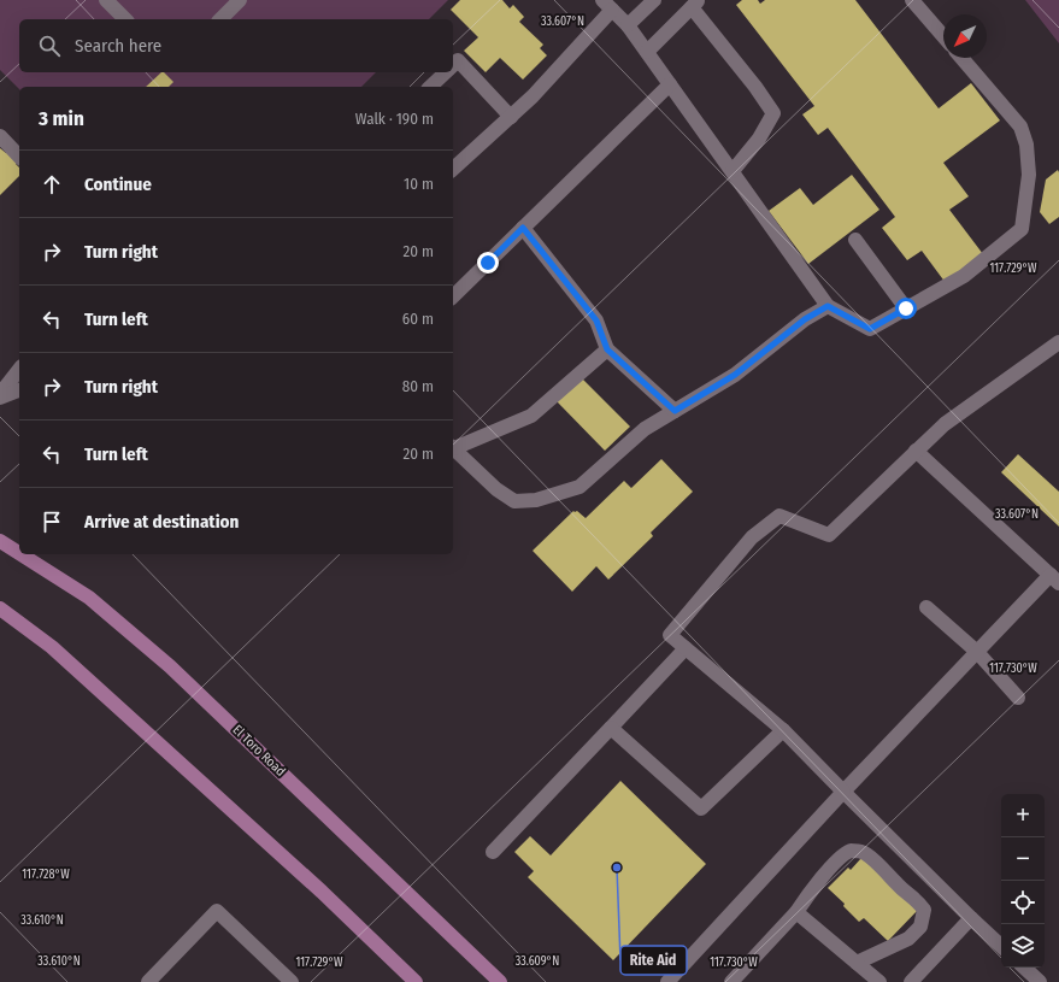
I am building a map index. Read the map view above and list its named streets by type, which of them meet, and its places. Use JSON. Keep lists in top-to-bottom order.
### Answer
{
  "streets": {
    "main road": ["El Toro Road"]
  },
  "places": ["Rite Aid"],
  "north": "bottom left",
  "page": {
    "search": "Search here",
    "heading": ["3 min", "Walk · 190 m"],
    "list": [
      ["Continue", "10 m"],
      ["Turn right", "20 m"],
      ["Turn left", "60 m"],
      ["Turn right", "80 m"],
      ["Turn left", "20 m"],
      "Arrive at destination"
    ],
    "map_buttons": ["+", "−"]
  },
  "coordinates": [
    "33.607°N",
    "117.729°W",
    "117.730°W",
    "117.728°W",
    "33.610°N",
    "33.609°N"
  ]
}
